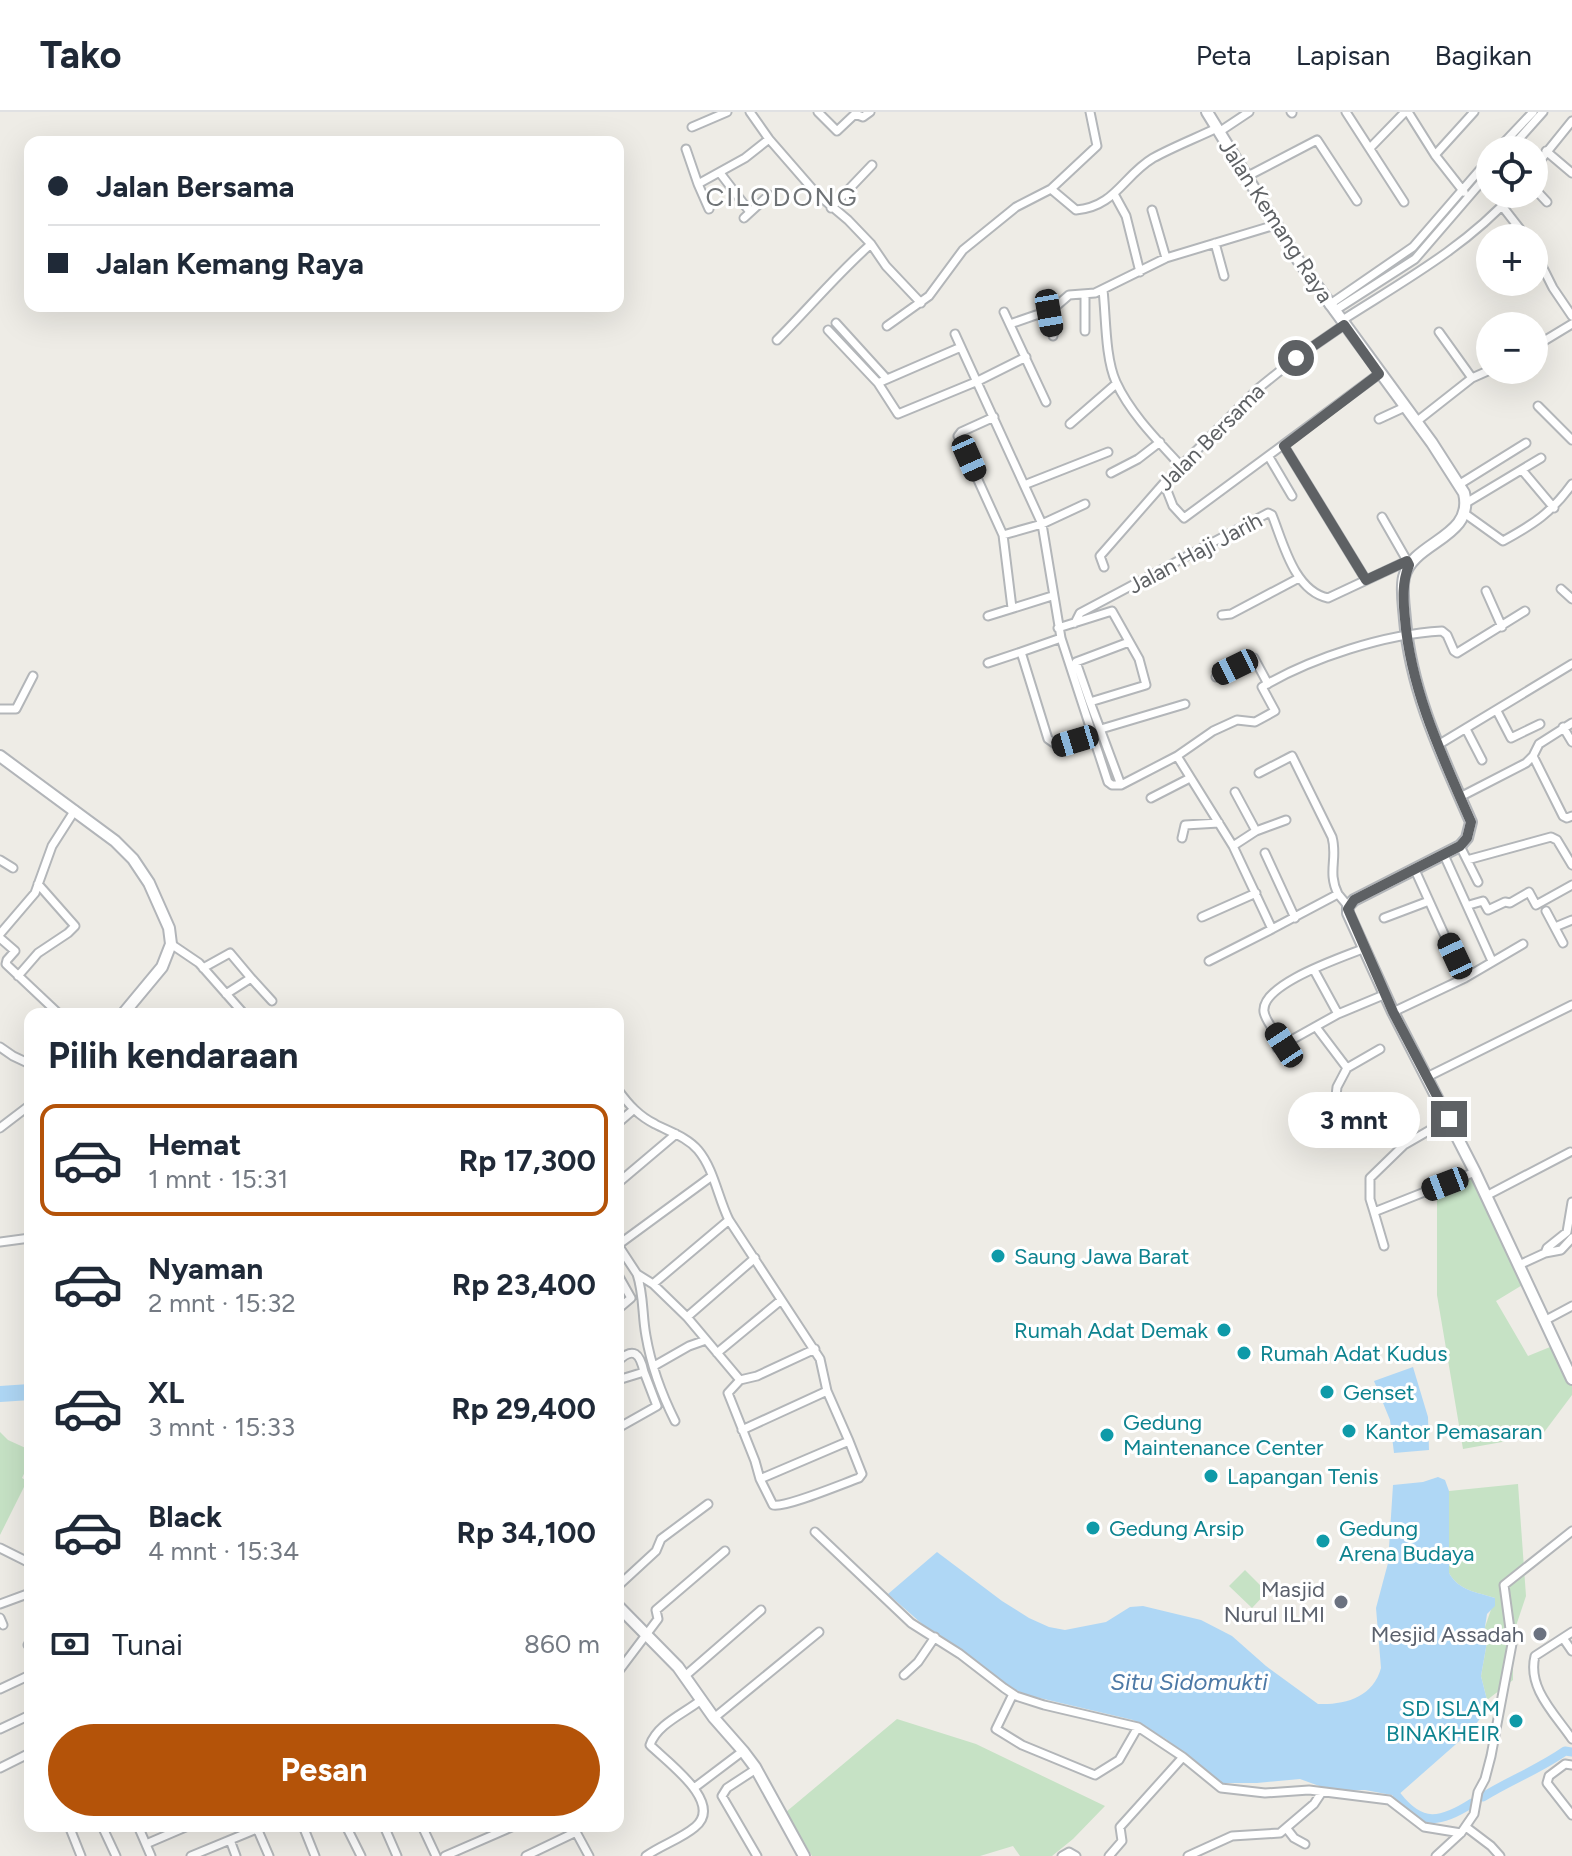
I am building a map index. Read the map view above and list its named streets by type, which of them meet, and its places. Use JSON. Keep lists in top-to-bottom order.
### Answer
{
  "streets": {
    "street": ["Jalan Kemang Raya", "Jalan Bersama", "Jalan Haji Jarih"]
  },
  "crossings": [
    ["Jalan Kemang Raya", "Jalan Bersama"]
  ],
  "districts": ["CILODONG"],
  "water": ["Situ Sidomukti"],
  "places": [
    "Saung Jawa Barat",
    "Rumah Adat Demak",
    "Rumah Adat Kudus",
    "Genset",
    "Kantor Pemasaran",
    "Gedung Maintenance Center",
    "Lapangan Tenis",
    "Gedung Arsip",
    "Gedung Arena Budaya",
    "Masjid Nurul ILMI",
    "Mesjid Assadah",
    "SD ISLAM BINAKHEIR"
  ],
  "page": {
    "header": "Tako",
    "nav": ["Peta", "Lapisan", "Bagikan"],
    "map_buttons": ["+", "−"],
    "banner": ["Jalan Bersama", "Jalan Kemang Raya"],
    "heading": "Pilih kendaraan",
    "bubble": "3 mnt",
    "list": [
      {
        "name": "Hemat",
        "note": "1 mnt · 15:31",
        "value": "Rp 17,300"
      },
      {
        "name": "Nyaman",
        "note": "2 mnt · 15:32",
        "value": "Rp 23,400"
      },
      {
        "name": "XL",
        "note": "3 mnt · 15:33",
        "value": "Rp 29,400"
      },
      {
        "name": "Black",
        "note": "4 mnt · 15:34",
        "value": "Rp 34,100"
      }
    ],
    "pay": ["Tunai", "860 m"],
    "buttons": "Pesan"
  }
}
